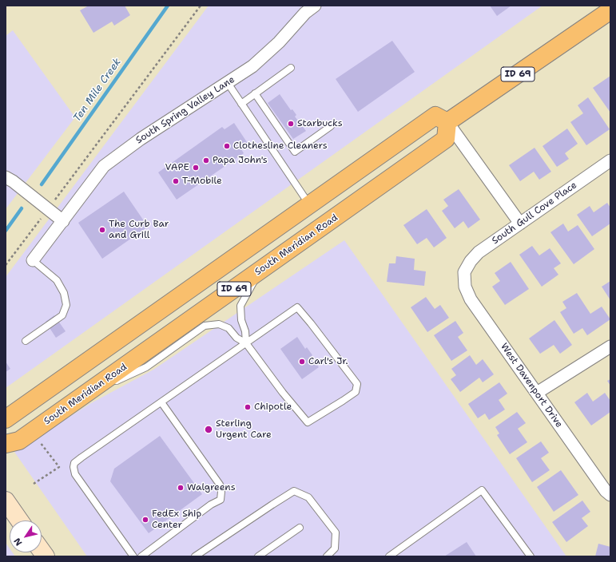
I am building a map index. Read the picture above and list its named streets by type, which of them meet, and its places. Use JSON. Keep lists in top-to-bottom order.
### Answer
{
  "streets": {
    "main road": ["ID 69", "South Meridian Road"],
    "street": ["South Spring Valley Lane", "South Gull Cove Place", "West Davenport Drive"]
  },
  "crossings": [
    ["ID 69", "South Meridian Road"],
    ["South Gull Cove Place", "West Davenport Drive"]
  ],
  "water": ["Ten Mile Creek"],
  "places": [
    "Starbucks",
    "Clothesline Cleaners",
    "Papa John's",
    "VAPE",
    "T-Mobile",
    "The Curb Bar and Grill",
    "Carl's Jr.",
    "Chipotle",
    "Sterling Urgent Care",
    "Walgreens",
    "FedEx Ship Center"
  ],
  "north": "bottom left"
}
